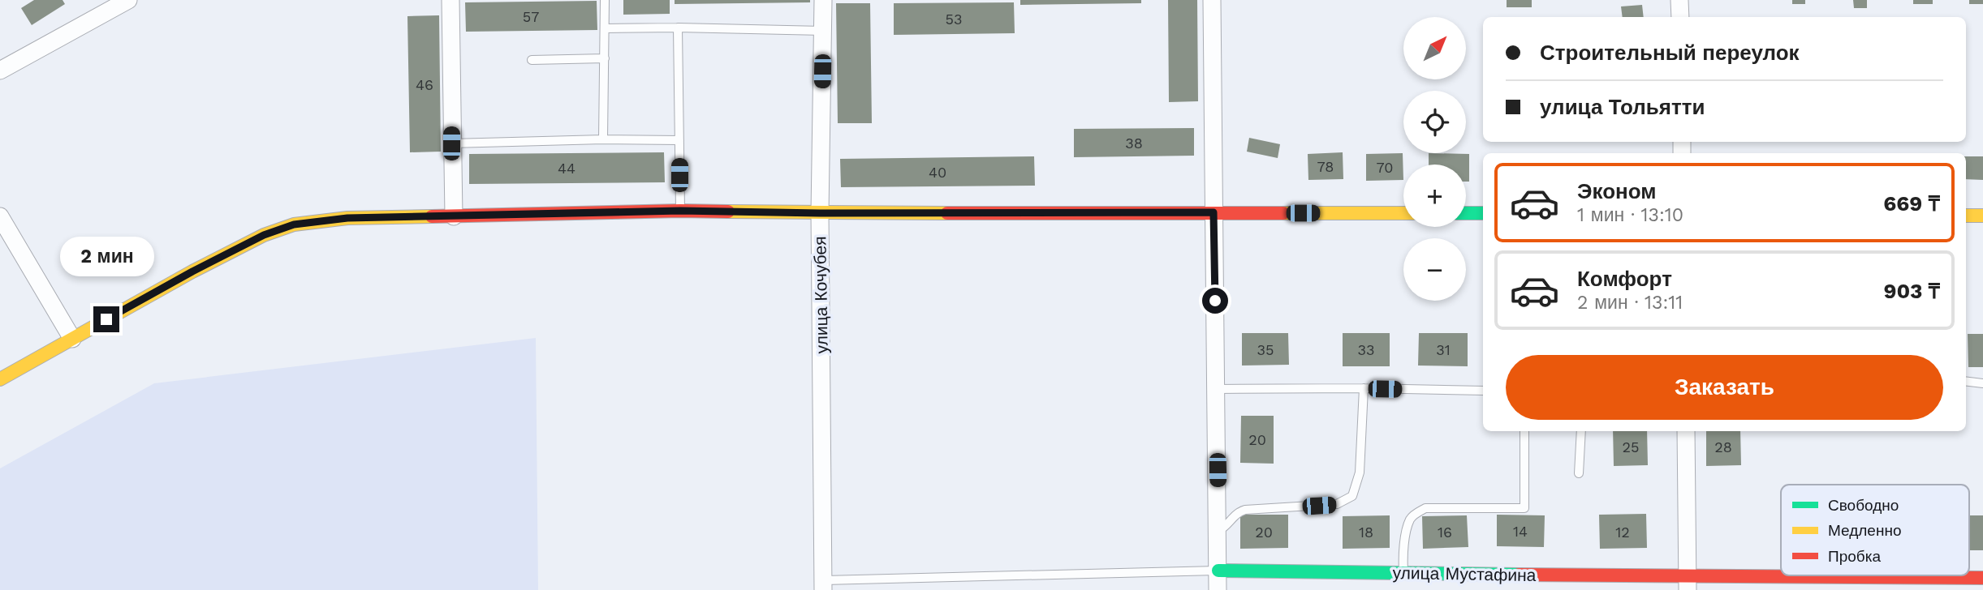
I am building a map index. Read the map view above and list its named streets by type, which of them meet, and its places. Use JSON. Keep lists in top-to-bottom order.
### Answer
{
  "streets": {
    "street": ["улица Кочубея", "улица Мустафина"]
  },
  "house_numbers": [
    "57",
    "53",
    "46",
    "38",
    "78",
    "70",
    "44",
    "40",
    "35",
    "33",
    "31",
    "20",
    "25",
    "28",
    "14",
    "20",
    "18",
    "16",
    "12"
  ],
  "legend": ["Свободно", "Медленно", "Пробка"],
  "north": "top right",
  "page": {
    "map_buttons": ["+", "−"],
    "banner": ["Строительный переулок", "улица Тольятти"],
    "list": [
      {
        "name": "Эконом",
        "note": "1 мин · 13:10",
        "value": "669 ₸"
      },
      {
        "name": "Комфорт",
        "note": "2 мин · 13:11",
        "value": "903 ₸"
      }
    ],
    "bubble": "2 мин",
    "buttons": "Заказать"
  }
}
